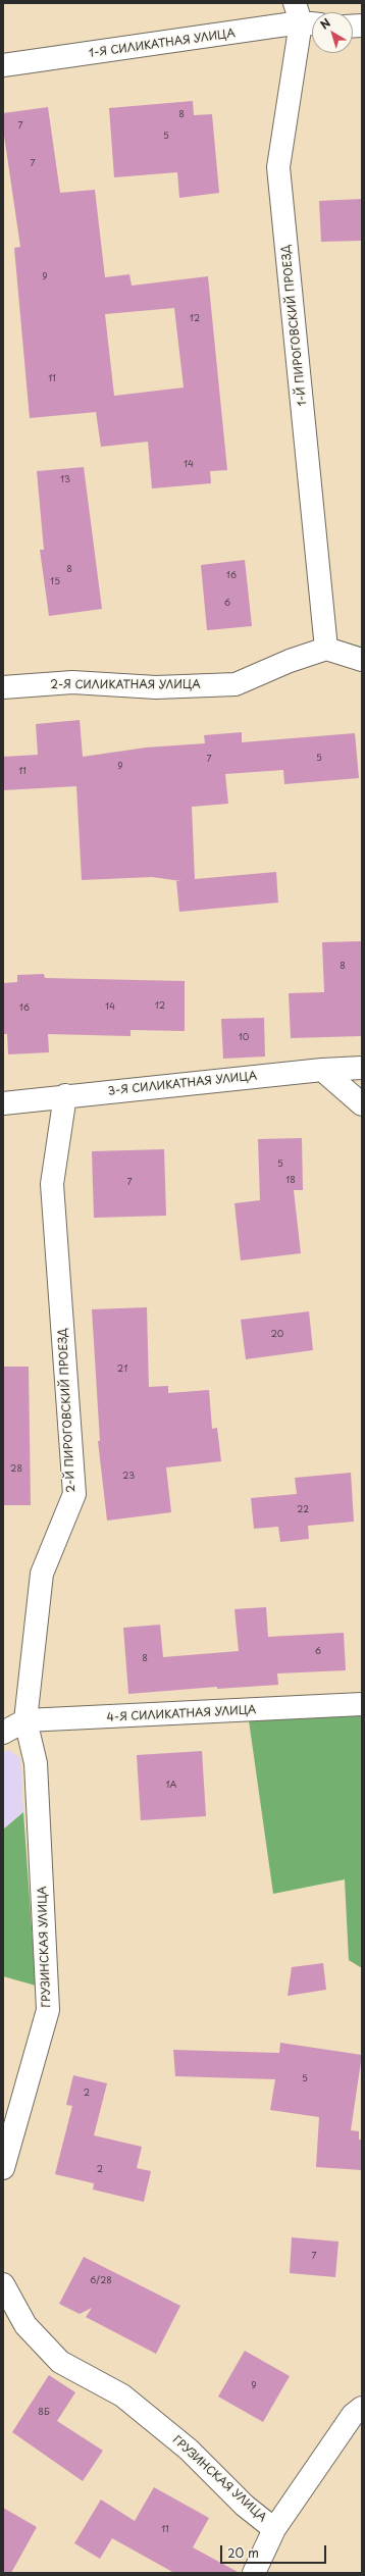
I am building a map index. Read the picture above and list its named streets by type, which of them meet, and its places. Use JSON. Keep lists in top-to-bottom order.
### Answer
{
  "streets": {
    "street": [
      "1-Я СИЛИКАТНАЯ УЛИЦА",
      "1-Й ПИРОГОВСКИЙ ПРОЕЗД",
      "2-Я СИЛИКАТНАЯ УЛИЦА",
      "3-Я СИЛИКАТНАЯ УЛИЦА",
      "2-Й ПИРОГОВСКИЙ ПРОЕЗД",
      "4-Я СИЛИКАТНАЯ УЛИЦА",
      "ГРУЗИНСКАЯ УЛИЦА"
    ]
  },
  "crossings": [
    ["1-Я СИЛИКАТНАЯ УЛИЦА", "1-Й ПИРОГОВСКИЙ ПРОЕЗД"],
    ["1-Й ПИРОГОВСКИЙ ПРОЕЗД", "2-Я СИЛИКАТНАЯ УЛИЦА"],
    ["3-Я СИЛИКАТНАЯ УЛИЦА", "2-Й ПИРОГОВСКИЙ ПРОЕЗД"],
    ["2-Й ПИРОГОВСКИЙ ПРОЕЗД", "4-Я СИЛИКАТНАЯ УЛИЦА"],
    ["2-Й ПИРОГОВСКИЙ ПРОЕЗД", "ГРУЗИНСКАЯ УЛИЦА"],
    ["4-Я СИЛИКАТНАЯ УЛИЦА", "ГРУЗИНСКАЯ УЛИЦА"]
  ],
  "house_numbers": [
    "8",
    "7",
    "5",
    "7",
    "9",
    "12",
    "11",
    "14",
    "13",
    "8",
    "16",
    "15",
    "6",
    "5",
    "7",
    "9",
    "11",
    "8",
    "12",
    "14",
    "16",
    "10",
    "5",
    "18",
    "7",
    "20",
    "21",
    "28",
    "23",
    "22",
    "6",
    "8",
    "1А",
    "5",
    "2",
    "2",
    "7",
    "6/28",
    "9",
    "8Б",
    "11"
  ],
  "scale_bar": "20 m",
  "north": "top left"
}
